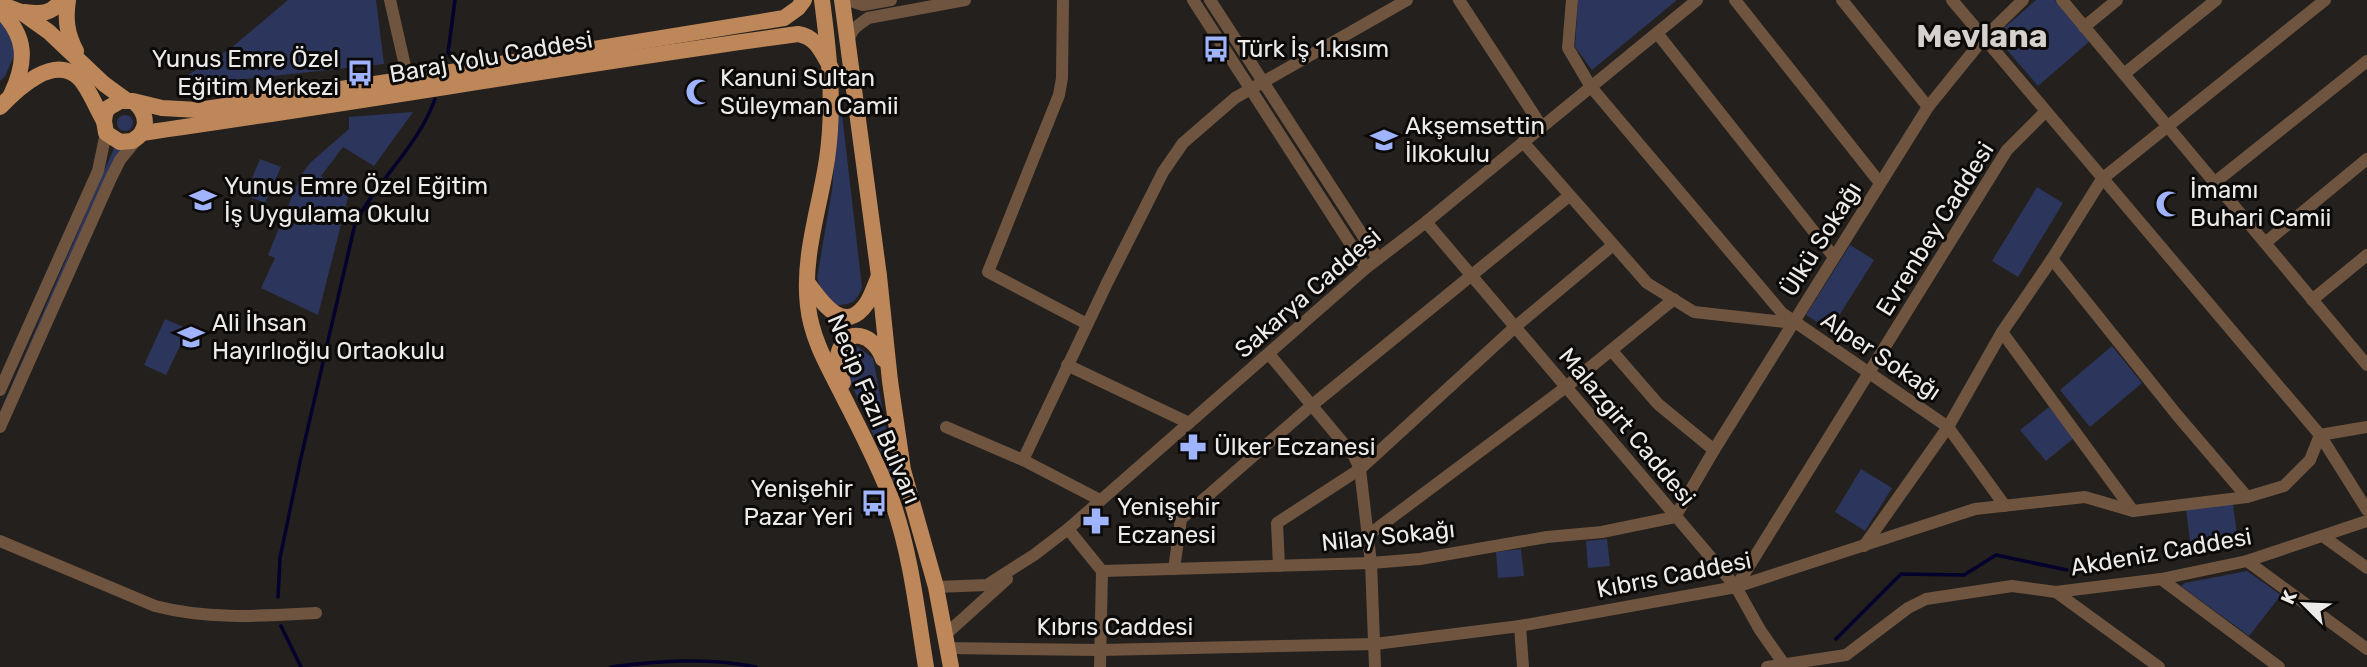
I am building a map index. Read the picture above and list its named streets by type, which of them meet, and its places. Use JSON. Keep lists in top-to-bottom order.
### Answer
{
  "streets": {
    "main road": ["Baraj Yolu Caddesi", "Necip Fazıl Bulvarı"],
    "street": [
      "Evrenbey Caddesi",
      "Ülkü Sokağı",
      "Sakarya Caddesi",
      "Alper Sokağı",
      "Malazgirt Caddesi",
      "Nilay Sokağı",
      "Akdeniz Caddesi",
      "Kıbrıs Caddesi"
    ]
  },
  "crossings": [
    ["Baraj Yolu Caddesi", "Necip Fazıl Bulvarı"],
    ["Evrenbey Caddesi", "Alper Sokağı"],
    ["Evrenbey Caddesi", "Malazgirt Caddesi"],
    ["Evrenbey Caddesi", "Kıbrıs Caddesi"],
    ["Ülkü Sokağı", "Alper Sokağı"],
    ["Ülkü Sokağı", "Malazgirt Caddesi"],
    ["Ülkü Sokağı", "Nilay Sokağı"],
    ["Sakarya Caddesi", "Alper Sokağı"],
    ["Sakarya Caddesi", "Necip Fazıl Bulvarı"],
    ["Sakarya Caddesi", "Malazgirt Caddesi"],
    ["Alper Sokağı", "Kıbrıs Caddesi"],
    ["Necip Fazıl Bulvarı", "Kıbrıs Caddesi"],
    ["Malazgirt Caddesi", "Nilay Sokağı"],
    ["Malazgirt Caddesi", "Akdeniz Caddesi"],
    ["Malazgirt Caddesi", "Kıbrıs Caddesi"]
  ],
  "districts": ["Mevlana"],
  "places": {
    "bus stop": ["Türk İş 1.kısım", "Yunus Emre Özel Eğitim Merkezi", "Yenişehir Pazar Yeri"],
    "mosque": ["Kanuni Sultan Süleyman Camii", "İmamı Buhari Camii"],
    "school or university": ["Akşemsettin İlkokulu", "Yunus Emre Özel Eğitim İş Uygulama Okulu", "Ali İhsan Hayırlıoğlu Ortaokulu"],
    "pharmacy": ["Ülker Eczanesi", "Yenişehir Eczanesi"]
  },
  "north": "top left"
}
